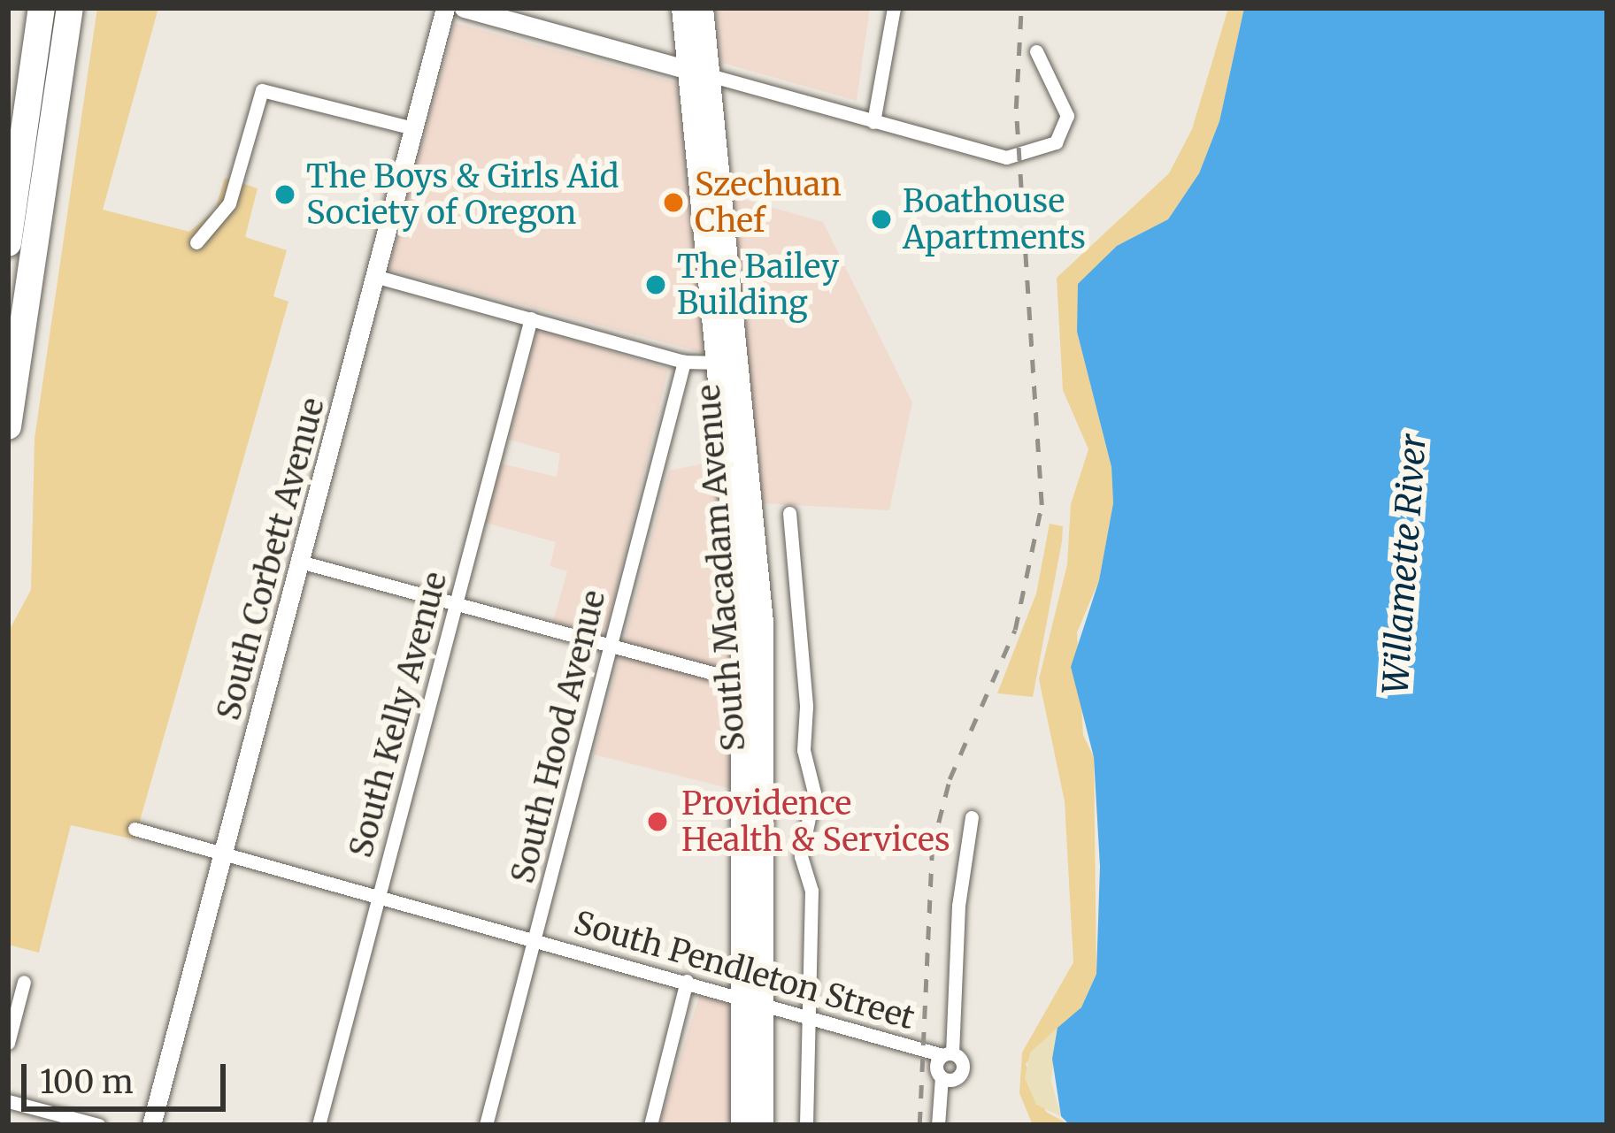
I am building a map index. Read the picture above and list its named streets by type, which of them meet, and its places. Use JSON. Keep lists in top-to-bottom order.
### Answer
{
  "streets": {
    "main road": ["South Macadam Avenue"],
    "street": [
      "South Corbett Avenue",
      "South Kelly Avenue",
      "South Hood Avenue",
      "South Pendleton Street"
    ]
  },
  "crossings": [
    ["South Corbett Avenue", "South Pendleton Street"],
    ["South Macadam Avenue", "South Pendleton Street"],
    ["South Kelly Avenue", "South Pendleton Street"],
    ["South Hood Avenue", "South Pendleton Street"]
  ],
  "water": ["Willamette River"],
  "places": [
    "The Boys & Girls Aid Society of Oregon",
    "Szechuan Chef",
    "Boathouse Apartments",
    "The Bailey Building",
    "Providence Health & Services"
  ],
  "scale_bar": "100 m"
}
